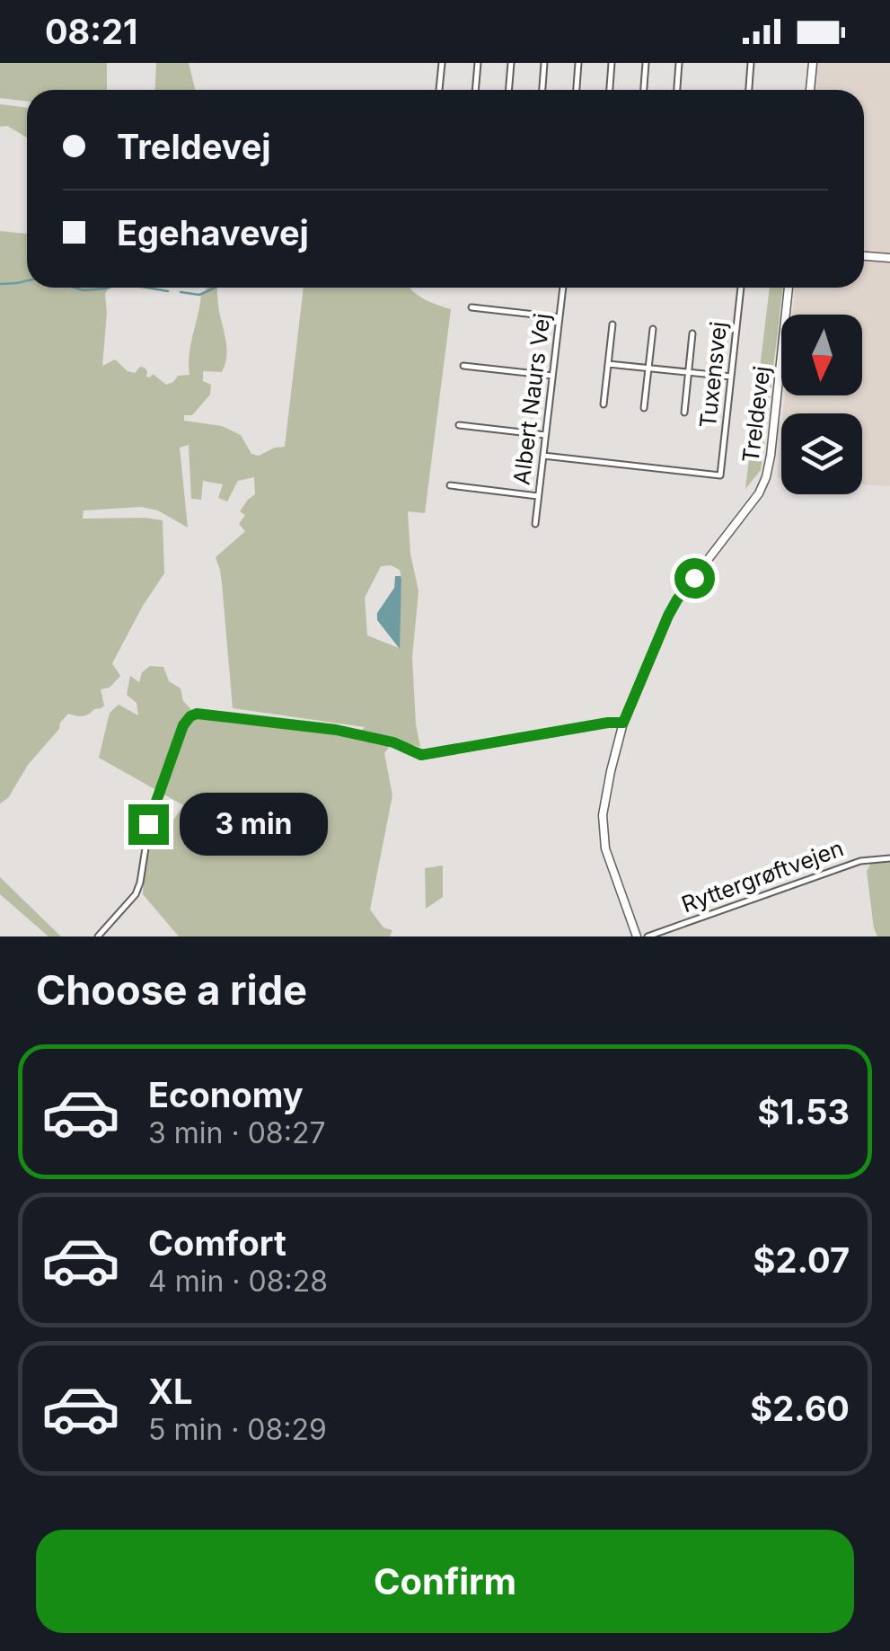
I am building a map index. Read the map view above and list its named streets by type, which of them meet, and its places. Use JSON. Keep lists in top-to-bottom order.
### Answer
{
  "streets": {
    "street": [
      "Tuxensvej",
      "Albert Naurs Vej",
      "Treldevej",
      "Ryttergrøftvejen"
    ]
  },
  "crossings": [
    ["Tuxensvej", "Albert Naurs Vej"]
  ],
  "north": "bottom",
  "page": {
    "status": "08:21",
    "banner": ["Treldevej", "Egehavevej"],
    "bubble": "3 min",
    "heading": "Choose a ride",
    "list": [
      {
        "name": "Economy",
        "note": "3 min · 08:27",
        "value": "$1.53"
      },
      {
        "name": "Comfort",
        "note": "4 min · 08:28",
        "value": "$2.07"
      },
      {
        "name": "XL",
        "note": "5 min · 08:29",
        "value": "$2.60"
      }
    ],
    "buttons": "Confirm"
  }
}
